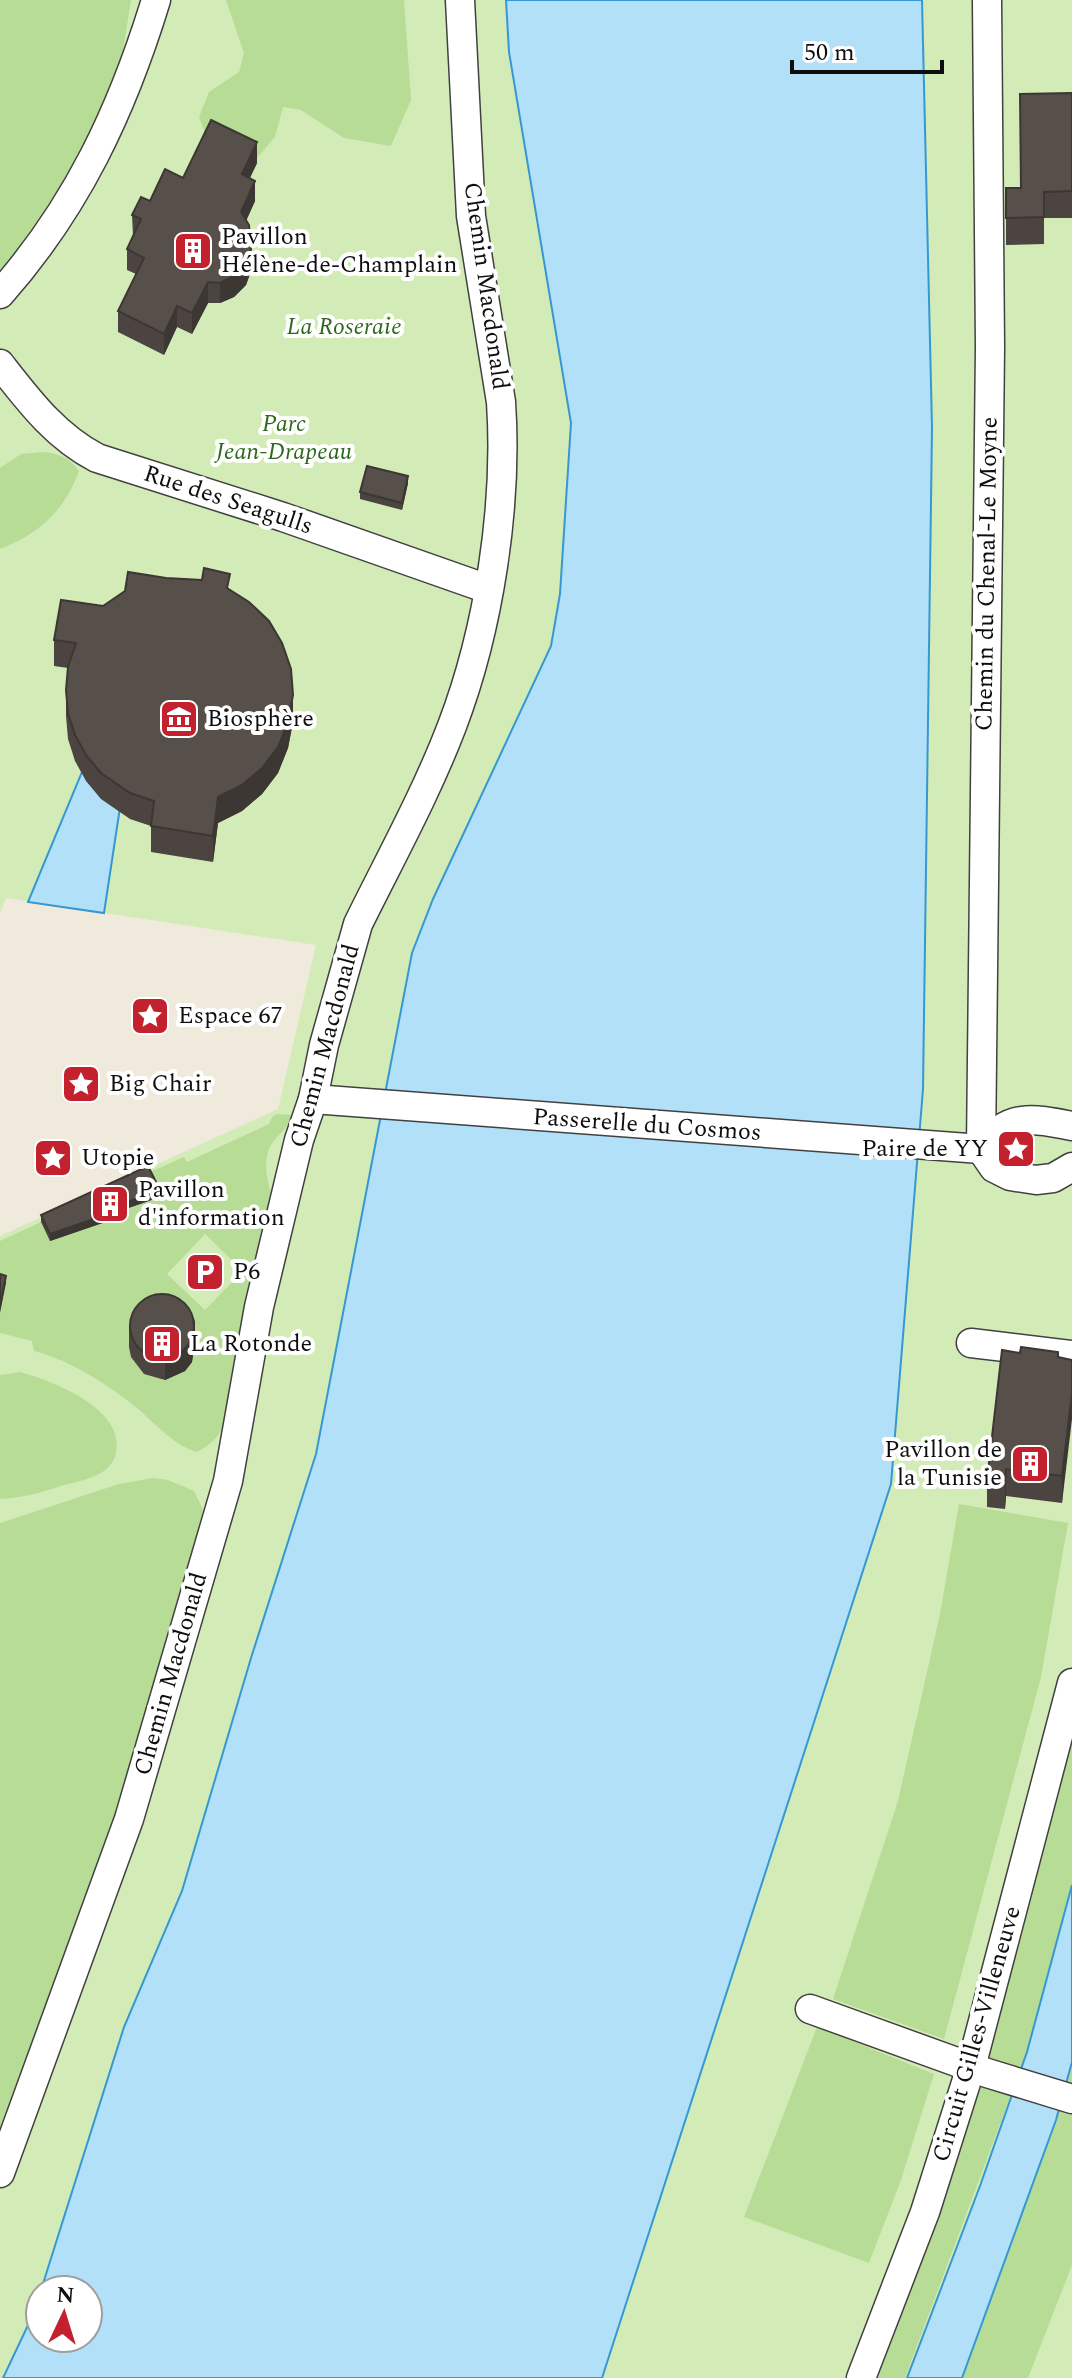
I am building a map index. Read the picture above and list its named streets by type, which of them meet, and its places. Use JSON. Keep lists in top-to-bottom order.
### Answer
{
  "streets": {
    "street": [
      "Chemin Macdonald",
      "Rue des Seagulls",
      "Chemin du Chenal-Le Moyne",
      "Passerelle du Cosmos",
      "Circuit Gilles-Villeneuve"
    ]
  },
  "crossings": [
    ["Chemin Macdonald", "Rue des Seagulls"],
    ["Chemin Macdonald", "Passerelle du Cosmos"],
    ["Chemin du Chenal-Le Moyne", "Passerelle du Cosmos"]
  ],
  "parks": ["La Roseraie", "Parc Jean-Drapeau"],
  "places": {
    "building": [
      "Pavillon Hélène-de-Champlain",
      "Pavillon d'information",
      "La Rotonde",
      "Pavillon de la Tunisie"
    ],
    "museum": ["Biosphère"],
    "place": [
      "Espace 67",
      "Big Chair",
      "Paire de YY",
      "Utopie"
    ],
    "parking": ["P6"]
  },
  "scale_bar": "50 m",
  "north": "top"
}
